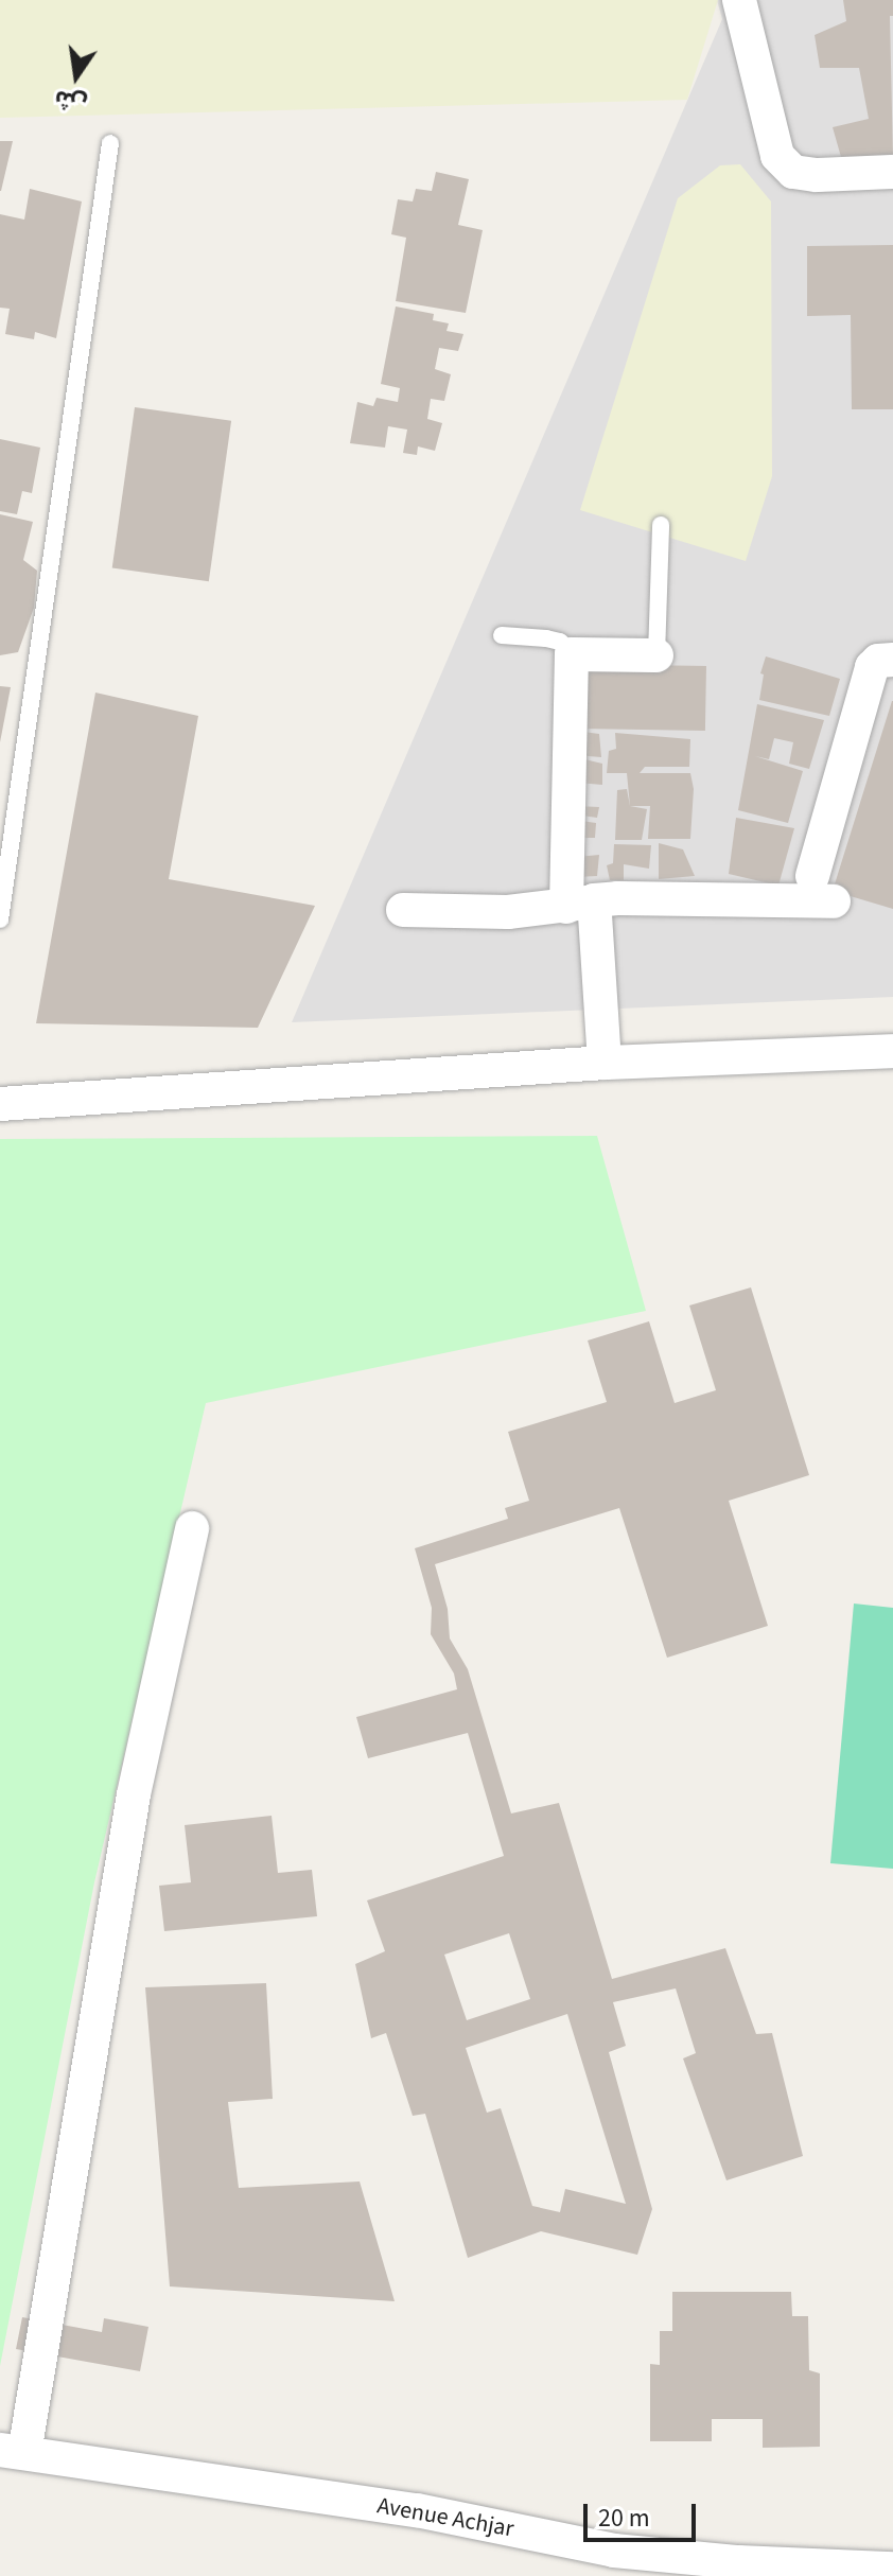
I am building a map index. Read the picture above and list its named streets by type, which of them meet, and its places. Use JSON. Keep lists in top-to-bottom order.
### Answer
{
  "streets": {
    "street": ["Avenue Achjar"]
  },
  "scale_bar": "20 m",
  "north": "bottom"
}
